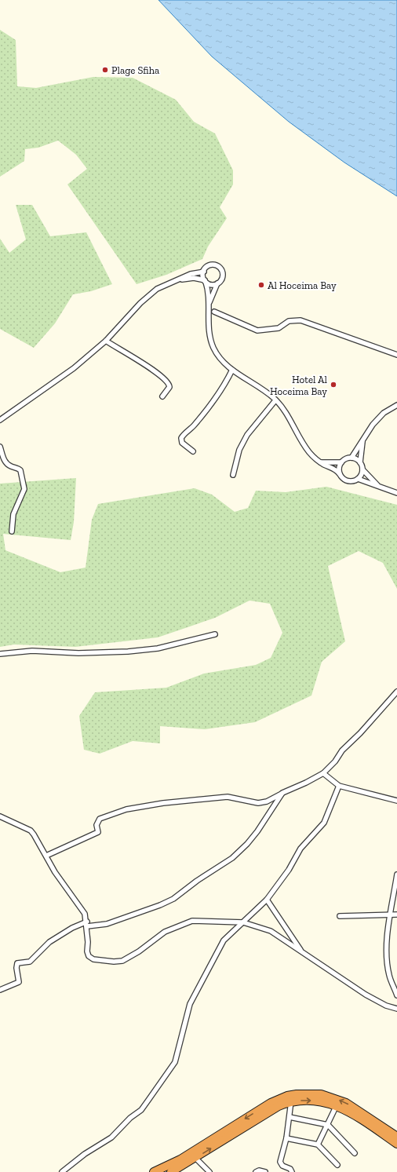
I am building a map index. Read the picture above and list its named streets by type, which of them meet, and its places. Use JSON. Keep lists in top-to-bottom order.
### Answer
{
  "places": ["Plage Sfiha", "Al Hoceima Bay", "Hotel Al Hoceima Bay"]
}
